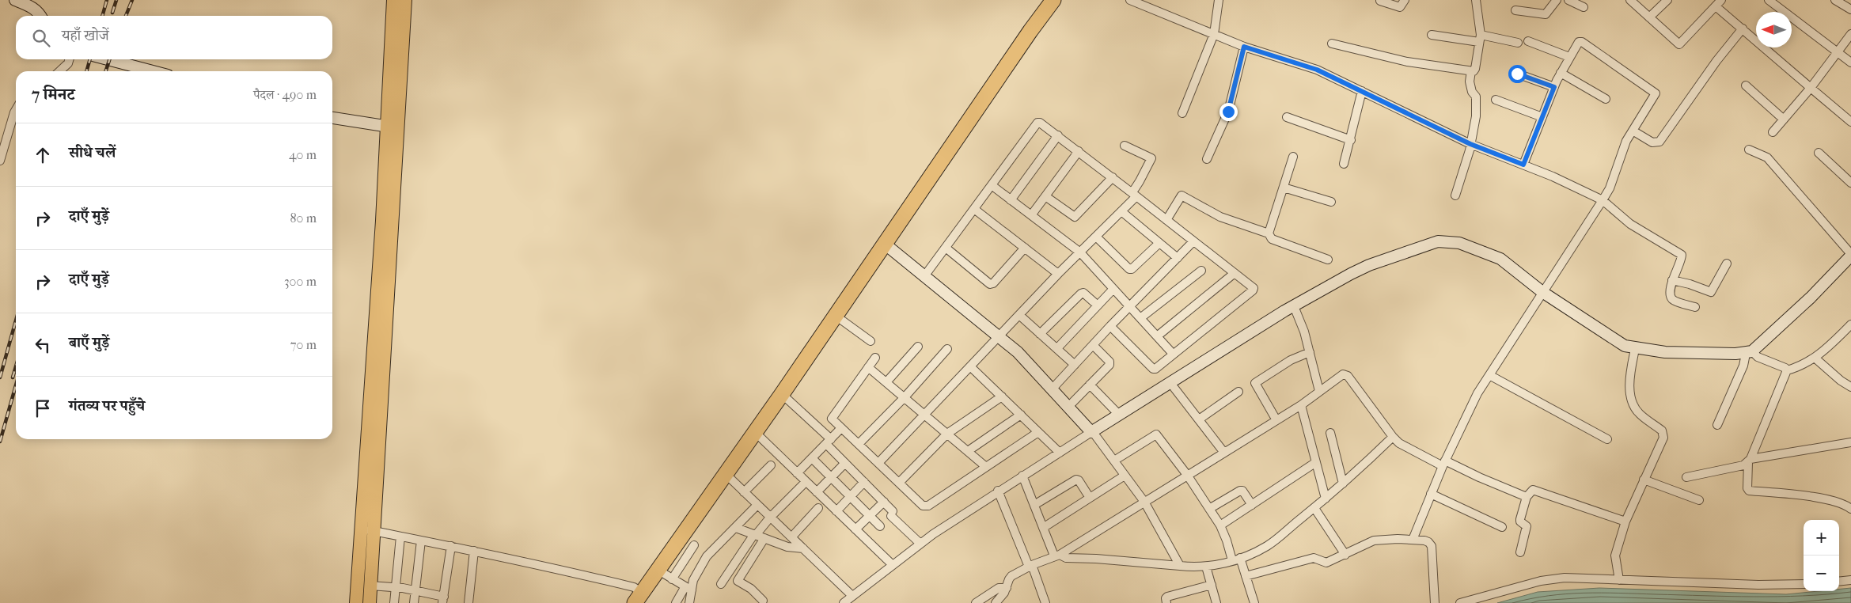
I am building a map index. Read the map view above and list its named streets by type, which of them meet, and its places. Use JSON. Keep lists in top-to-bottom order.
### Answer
{
  "north": "left",
  "page": {
    "search": "यहाँ खोजें",
    "heading": ["7 मिनट", "पैदल · 490 m"],
    "list": [
      ["सीधे चलें", "40 m"],
      ["दाएँ मुड़ें", "80 m"],
      ["दाएँ मुड़ें", "300 m"],
      ["बाएँ मुड़ें", "70 m"],
      "गंतव्य पर पहुँचे"
    ],
    "map_buttons": ["+", "−"]
  }
}
